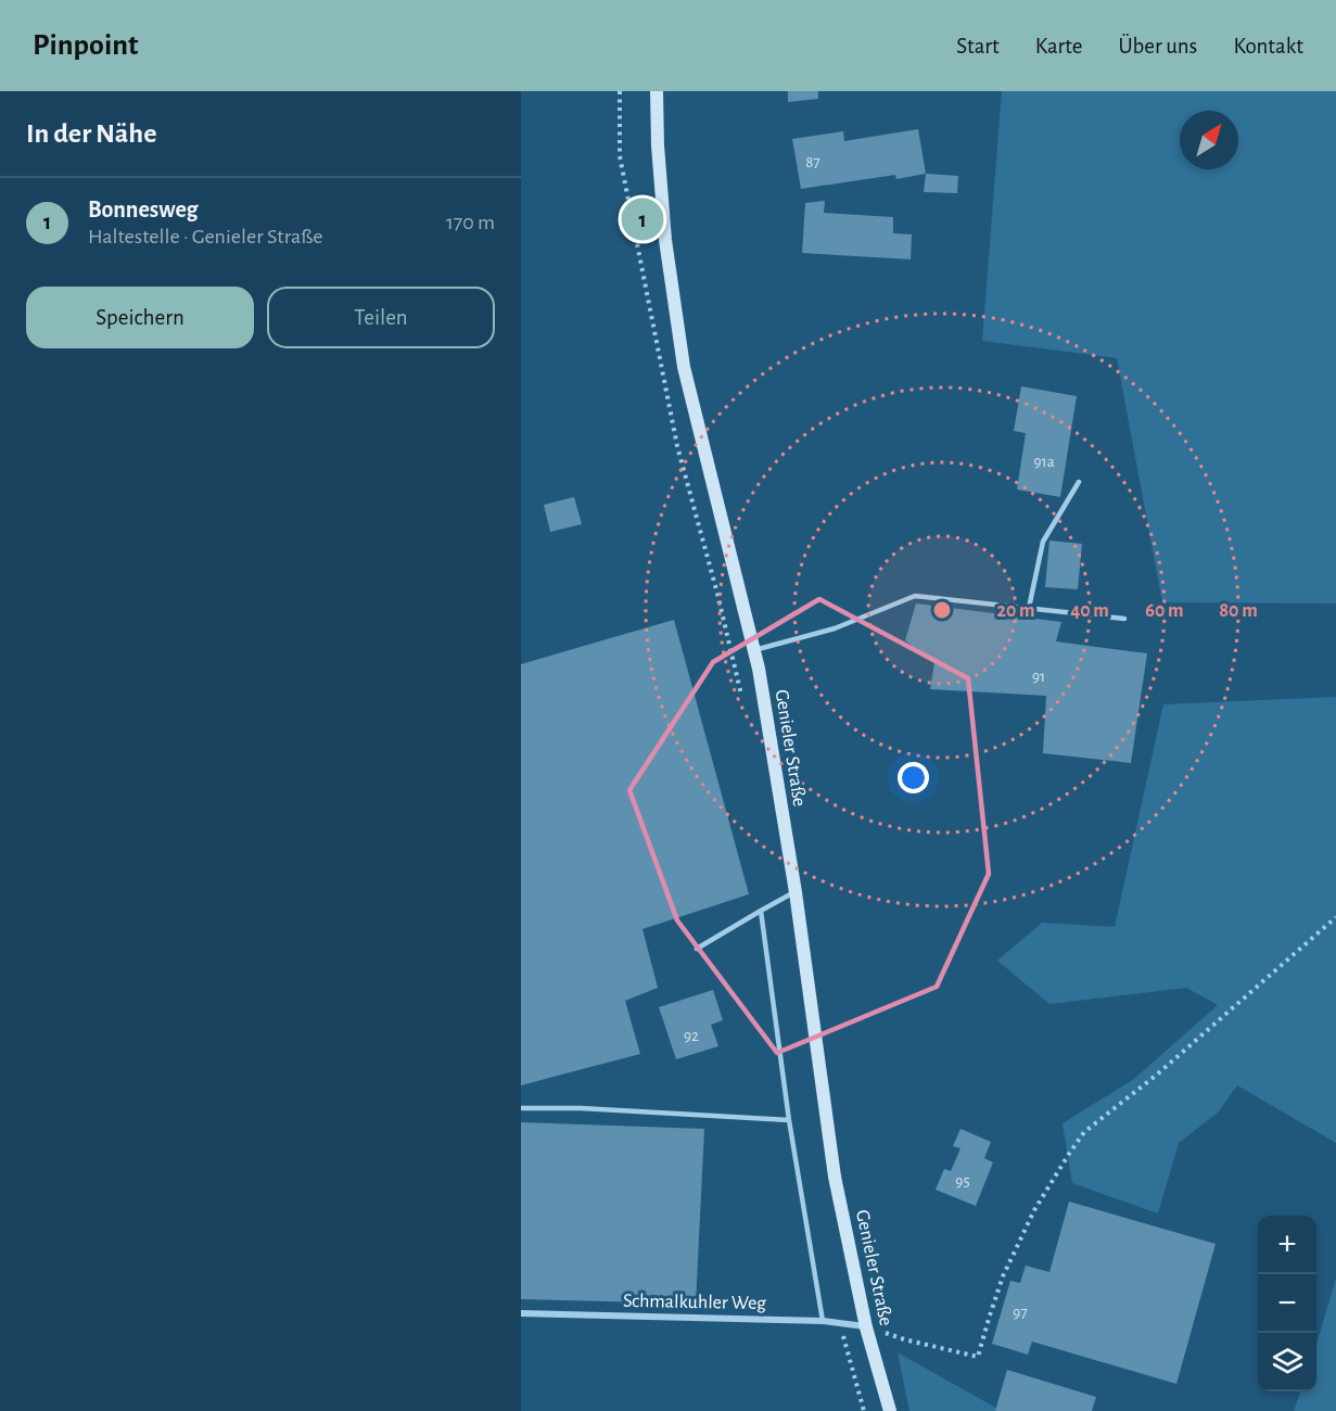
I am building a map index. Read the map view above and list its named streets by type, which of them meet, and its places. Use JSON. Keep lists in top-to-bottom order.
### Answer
{
  "streets": {
    "street": ["Genieler Straße", "Schmalkuhler Weg"]
  },
  "crossings": [
    ["Genieler Straße", "Schmalkuhler Weg"]
  ],
  "house_numbers": [
    "87",
    "91a",
    "91",
    "92",
    "95",
    "97"
  ],
  "north": "top right",
  "page": {
    "header": "Pinpoint",
    "nav": [
      "Start",
      "Karte",
      "Über uns",
      "Kontakt"
    ],
    "heading": "In der Nähe",
    "list": [
      {
        "mark": "1",
        "name": "Bonnesweg",
        "note": "Haltestelle · Genieler Straße",
        "value": "170 m"
      }
    ],
    "pins": "1",
    "buttons": ["Speichern", "Teilen"],
    "map_buttons": ["+", "−"]
  },
  "rings": [
    "20 m",
    "40 m",
    "60 m",
    "80 m"
  ]
}
